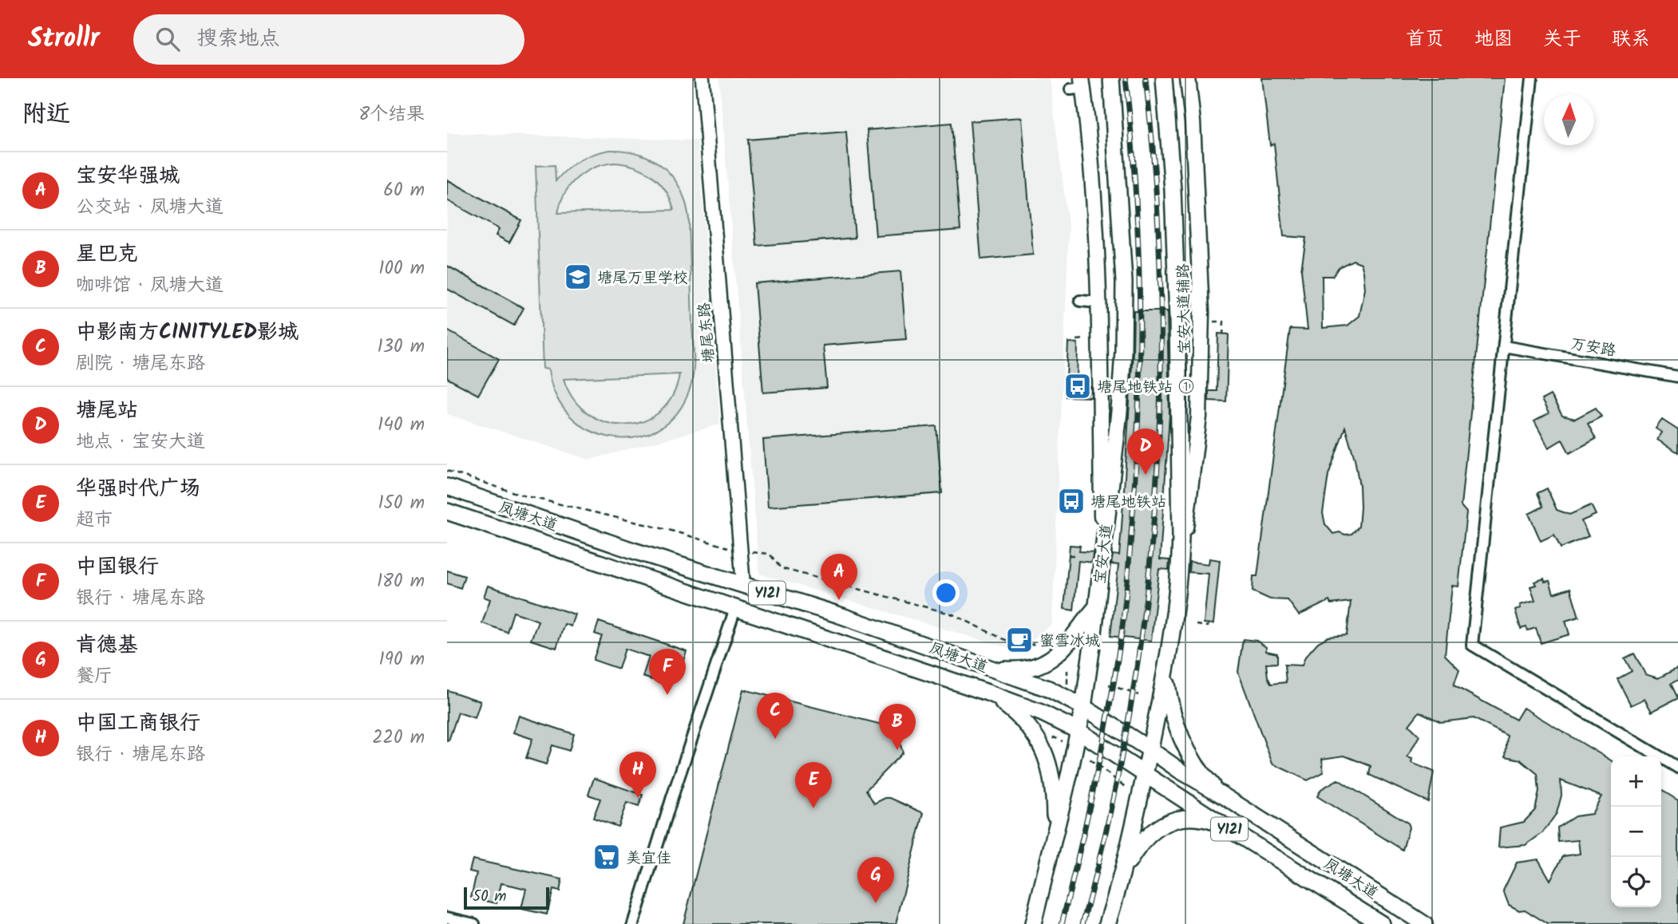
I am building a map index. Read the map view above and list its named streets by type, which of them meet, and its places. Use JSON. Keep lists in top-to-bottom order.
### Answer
{
  "streets": {
    "main road": [
      "宝安大道辅路",
      "凤塘大道",
      "宝安大道",
      "Y121"
    ],
    "street": ["塘尾东路", "万安路"]
  },
  "crossings": [
    ["塘尾东路", "凤塘大道"],
    ["凤塘大道", "宝安大道"]
  ],
  "places": {
    "school or university": ["塘尾万里学校"],
    "bus stop": ["塘尾地铁站 ①", "塘尾地铁站"],
    "cafe": ["蜜雪冰城"],
    "supermarket": ["美宜佳"]
  },
  "scale_bar": "50 m",
  "north": "top",
  "page": {
    "header": "Strollr",
    "search": "搜索地点",
    "nav": [
      "首页",
      "地图",
      "关于",
      "联系"
    ],
    "heading": ["附近", "8个结果"],
    "list": [
      {
        "mark": "A",
        "name": "宝安华强城",
        "note": "公交站 · 凤塘大道",
        "value": "60 m"
      },
      {
        "mark": "B",
        "name": "星巴克",
        "note": "咖啡馆 · 凤塘大道",
        "value": "100 m"
      },
      {
        "mark": "C",
        "name": "中影南方CINITYLED影城",
        "note": "剧院 · 塘尾东路",
        "value": "130 m"
      },
      {
        "mark": "D",
        "name": "塘尾站",
        "note": "地点 · 宝安大道",
        "value": "140 m"
      },
      {
        "mark": "E",
        "name": "华强时代广场",
        "note": "超市",
        "value": "150 m"
      },
      {
        "mark": "F",
        "name": "中国银行",
        "note": "银行 · 塘尾东路",
        "value": "180 m"
      },
      {
        "mark": "G",
        "name": "肯德基",
        "note": "餐厅",
        "value": "190 m"
      },
      {
        "mark": "H",
        "name": "中国工商银行",
        "note": "银行 · 塘尾东路",
        "value": "220 m"
      }
    ],
    "pins": [
      "D",
      "A",
      "F",
      "C",
      "B",
      "H",
      "E",
      "G"
    ],
    "map_buttons": ["+", "−"],
    "scale": "50 m"
  }
}
